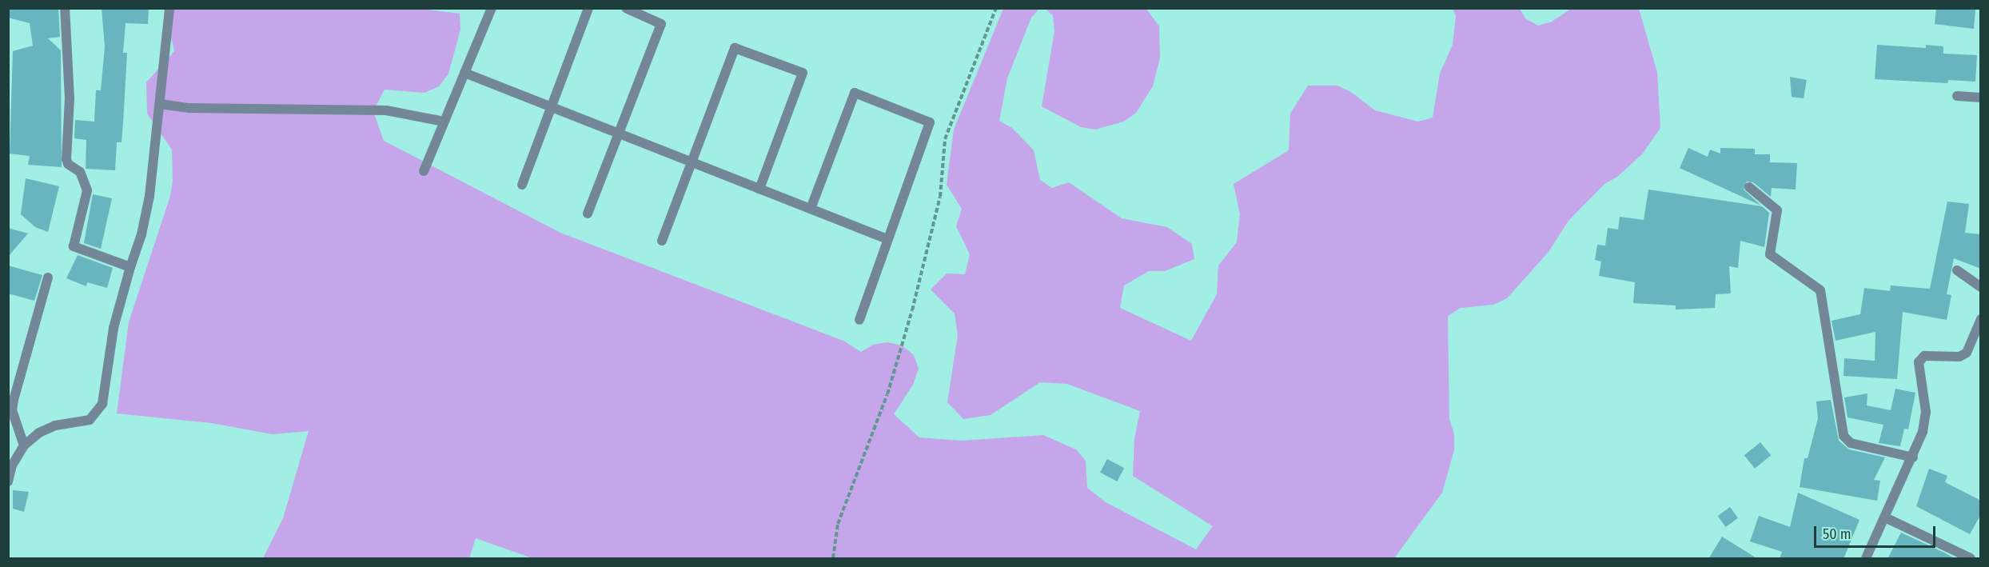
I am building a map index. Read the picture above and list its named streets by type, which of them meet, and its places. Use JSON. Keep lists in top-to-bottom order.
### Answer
{
  "scale_bar": "50 m"
}
